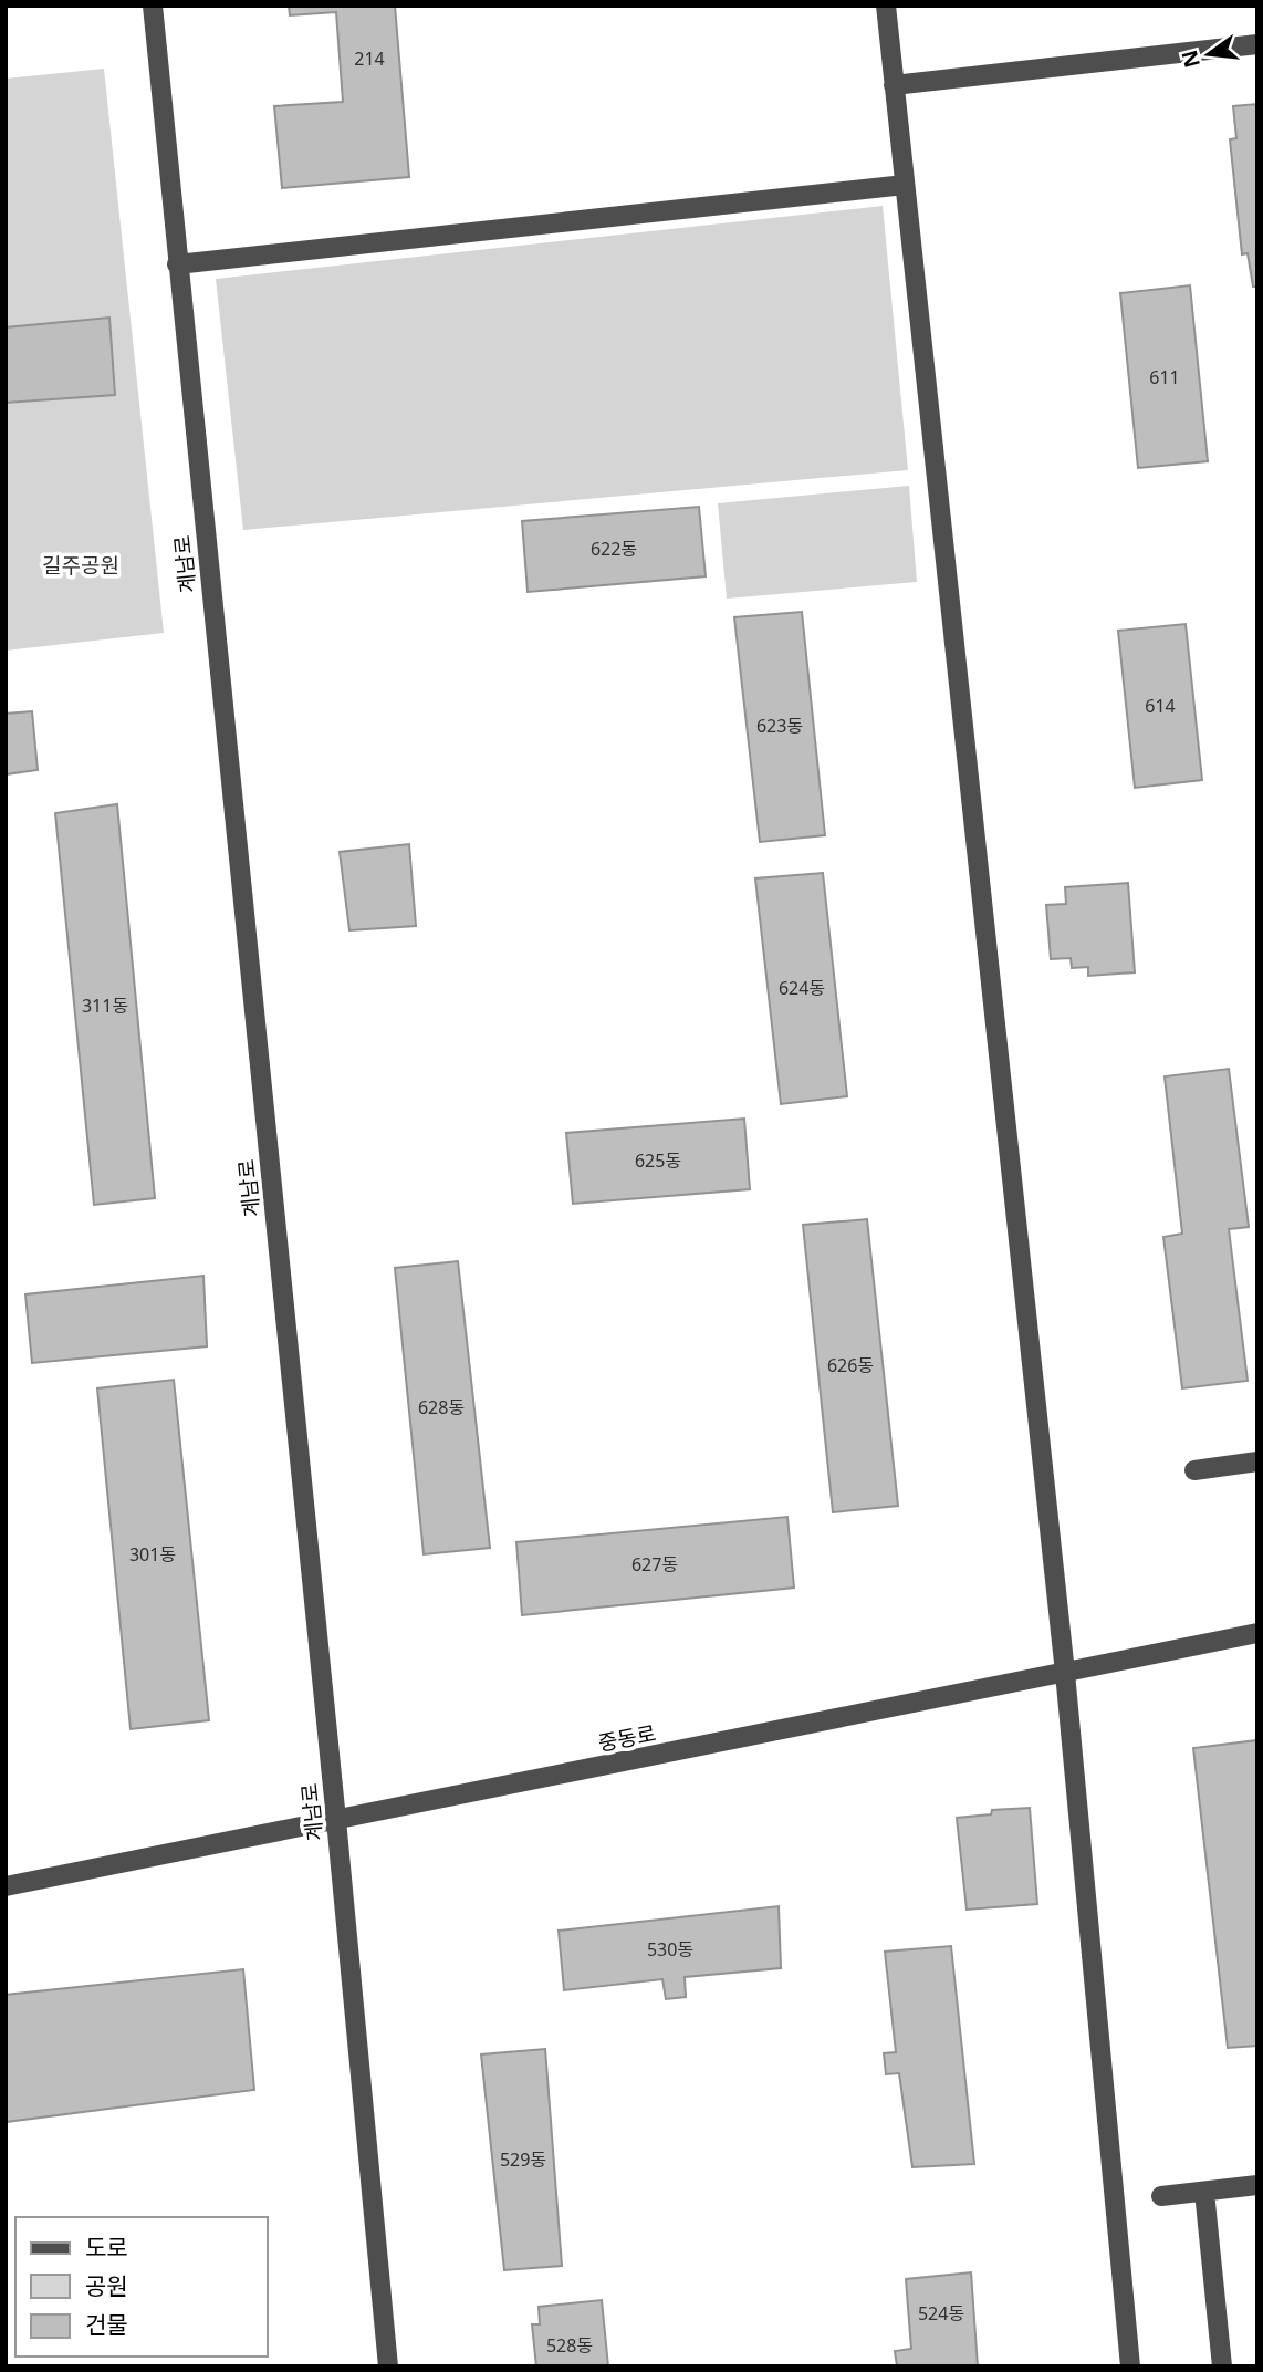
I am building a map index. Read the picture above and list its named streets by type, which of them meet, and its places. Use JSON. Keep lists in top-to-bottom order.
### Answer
{
  "streets": {
    "street": ["계남로", "중동로"]
  },
  "crossings": [
    ["계남로", "중동로"]
  ],
  "parks": ["길주공원"],
  "house_numbers": [
    "214",
    "611",
    "622동",
    "614",
    "623동",
    "624동",
    "311동",
    "625동",
    "626동",
    "628동",
    "301동",
    "627동",
    "530동",
    "529동",
    "524동",
    "528동"
  ],
  "legend": ["도로", "공원", "건물"],
  "north": "left"
}
